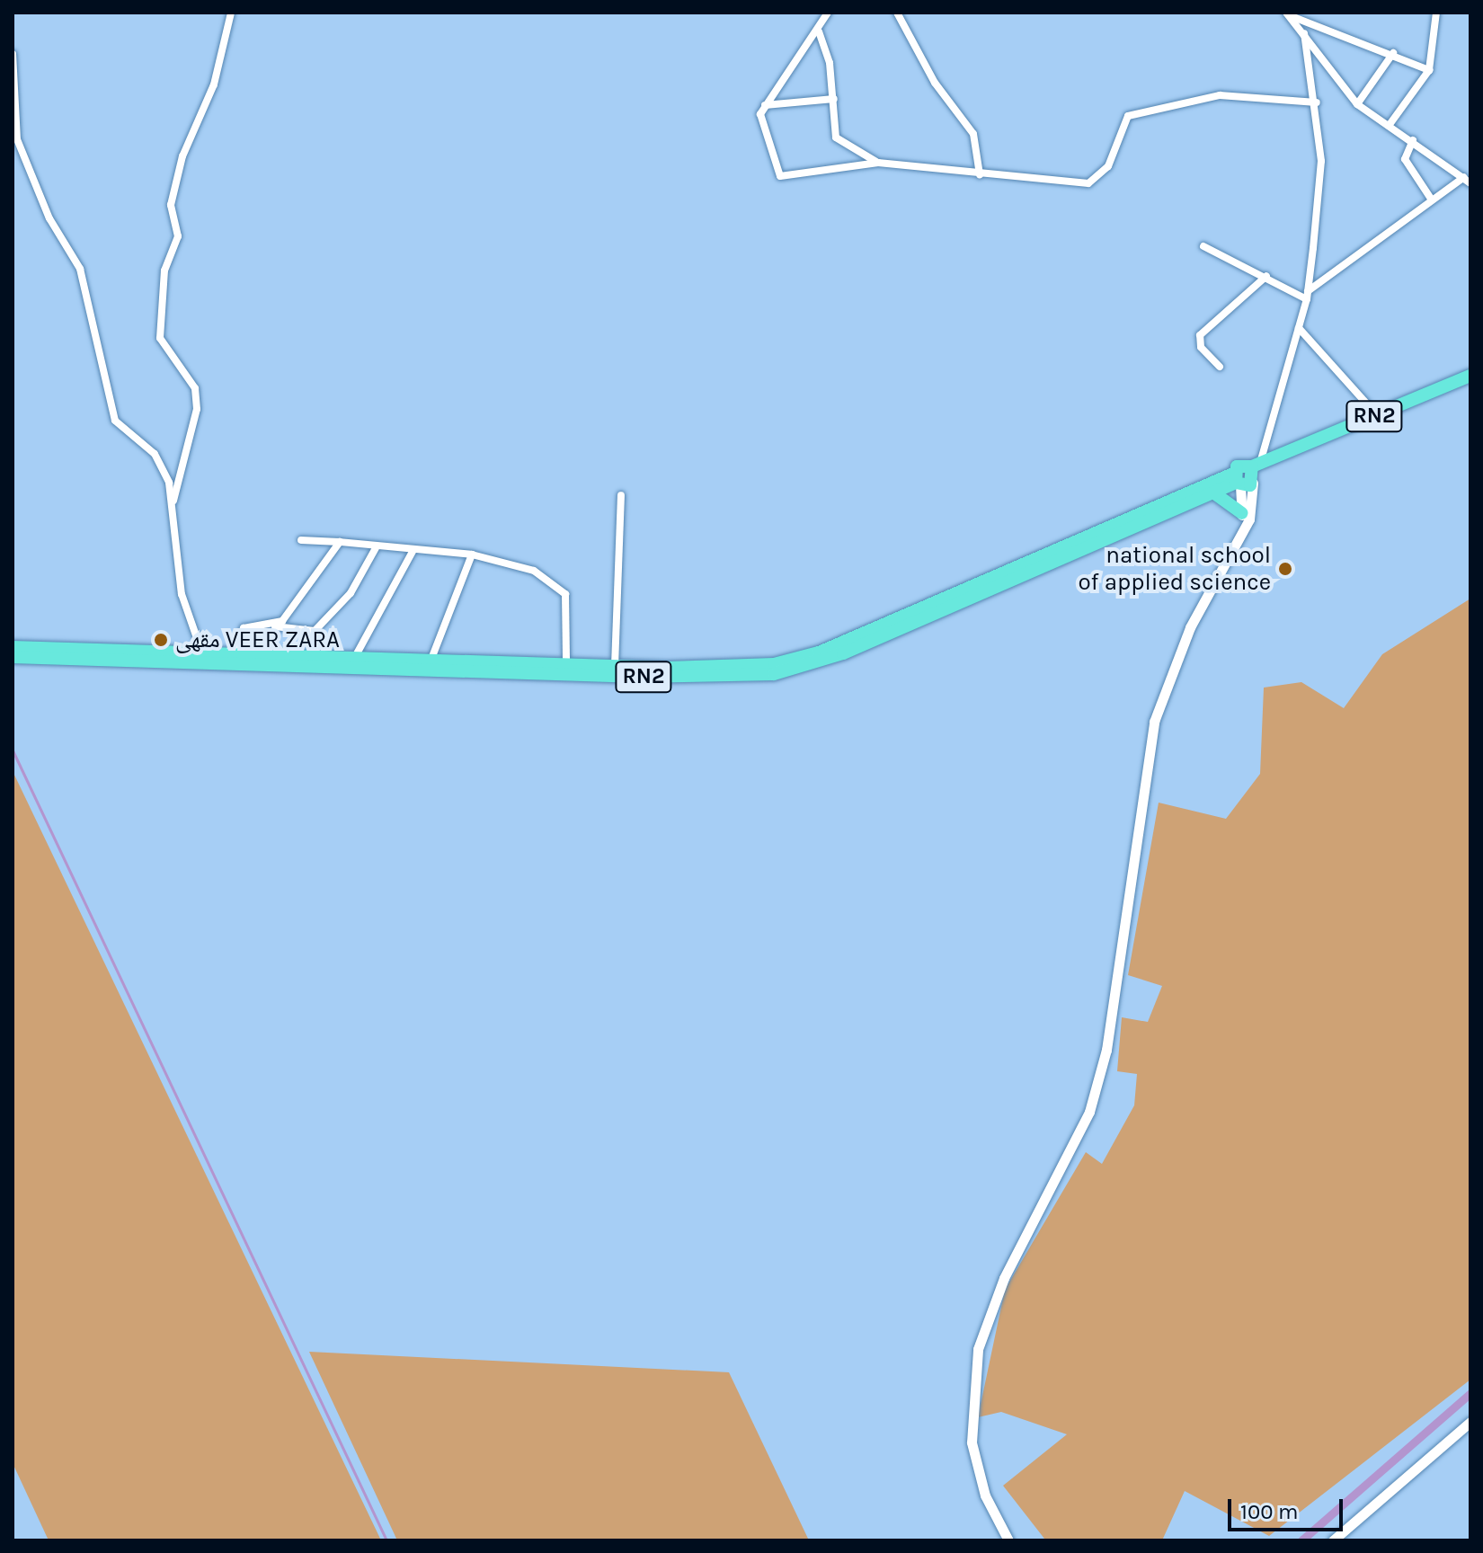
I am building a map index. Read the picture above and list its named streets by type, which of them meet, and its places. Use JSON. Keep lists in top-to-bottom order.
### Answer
{
  "streets": {
    "highway": ["RN2"]
  },
  "places": ["national school of applied science", "مقهى VEER ZARA"],
  "scale_bar": "100 m"
}
